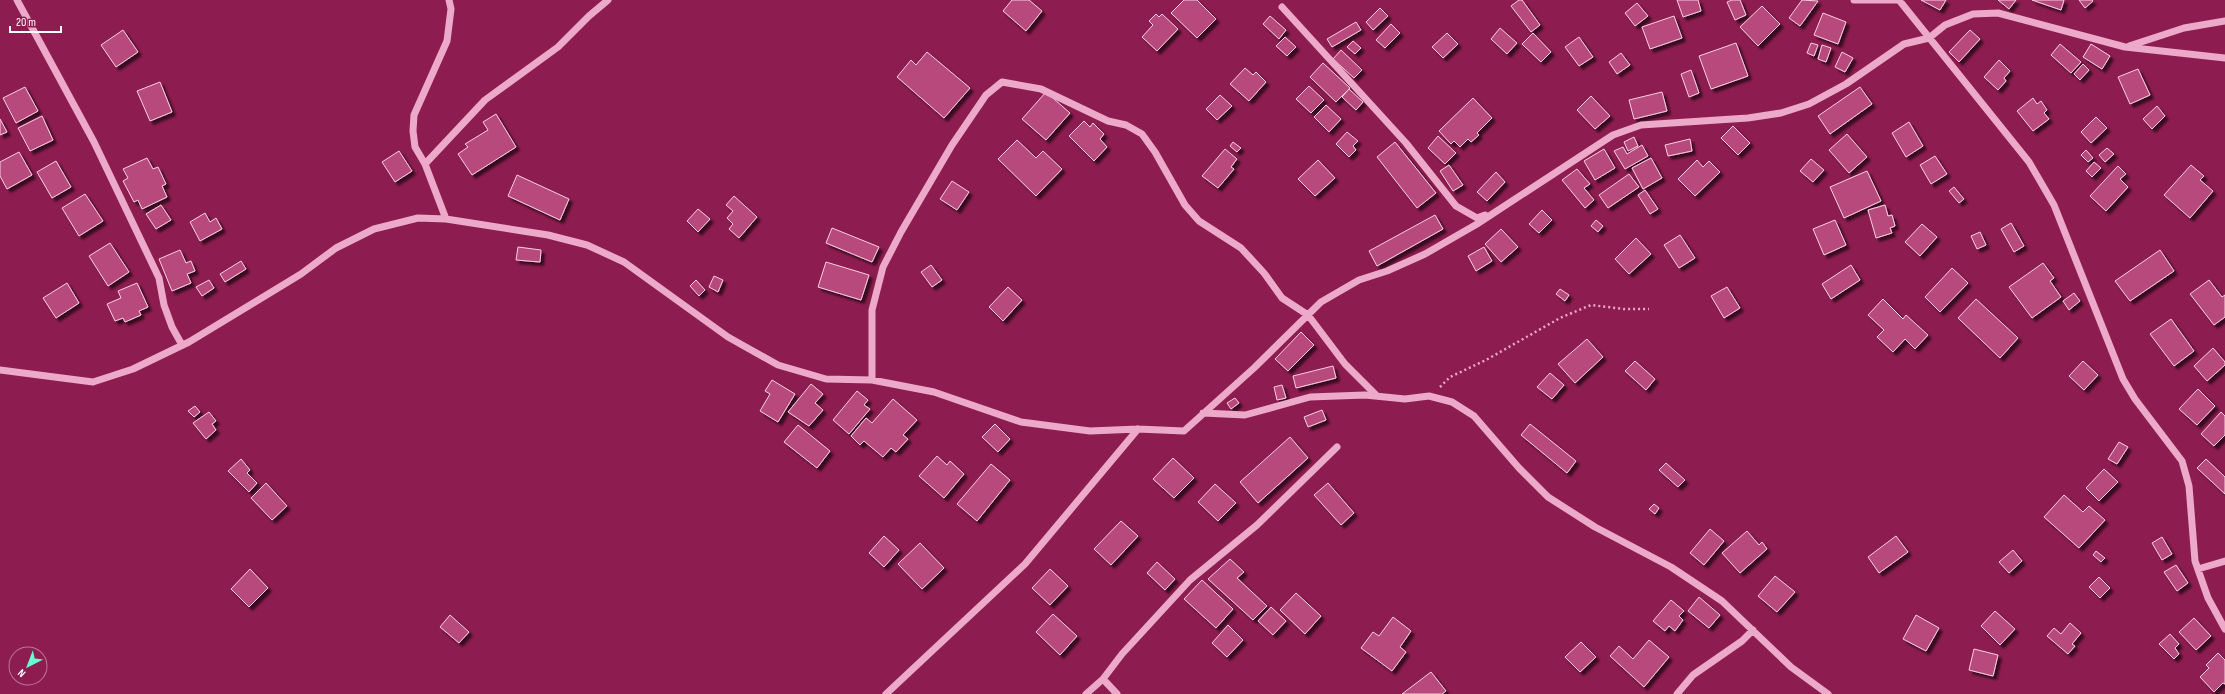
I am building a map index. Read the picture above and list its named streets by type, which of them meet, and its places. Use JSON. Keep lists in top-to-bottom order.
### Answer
{
  "scale_bar": "20 m",
  "north": "bottom left"
}
